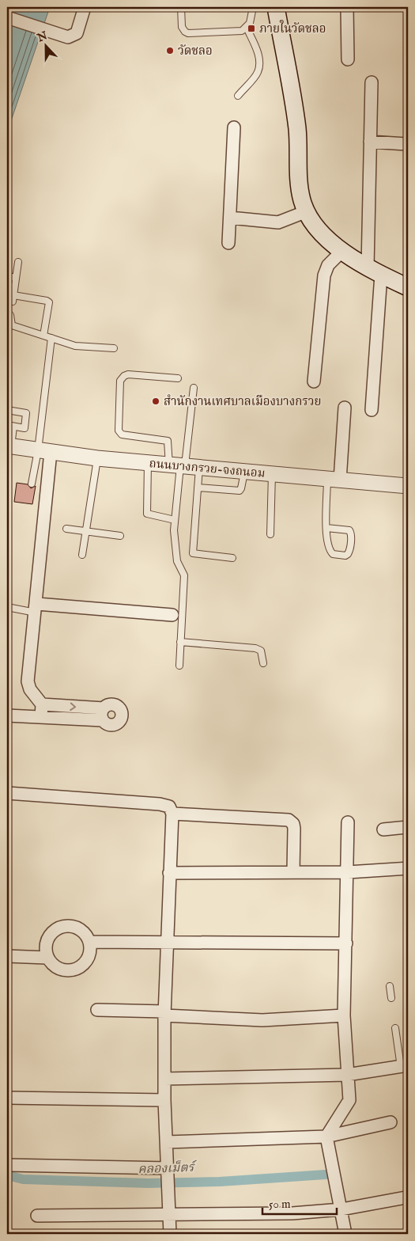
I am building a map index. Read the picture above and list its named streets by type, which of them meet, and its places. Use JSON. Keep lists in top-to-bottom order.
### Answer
{
  "streets": {
    "street": ["ถนนบางกรวย-จงถนอม"]
  },
  "water": ["คลองเม็ตร์"],
  "places": {
    "transit": ["ภายในวัดชลอ"],
    "other": ["วัดชลอ", "สำนักงานเทศบาลเมืองบางกรวย"]
  },
  "scale_bar": "50 m",
  "north": "top"
}
